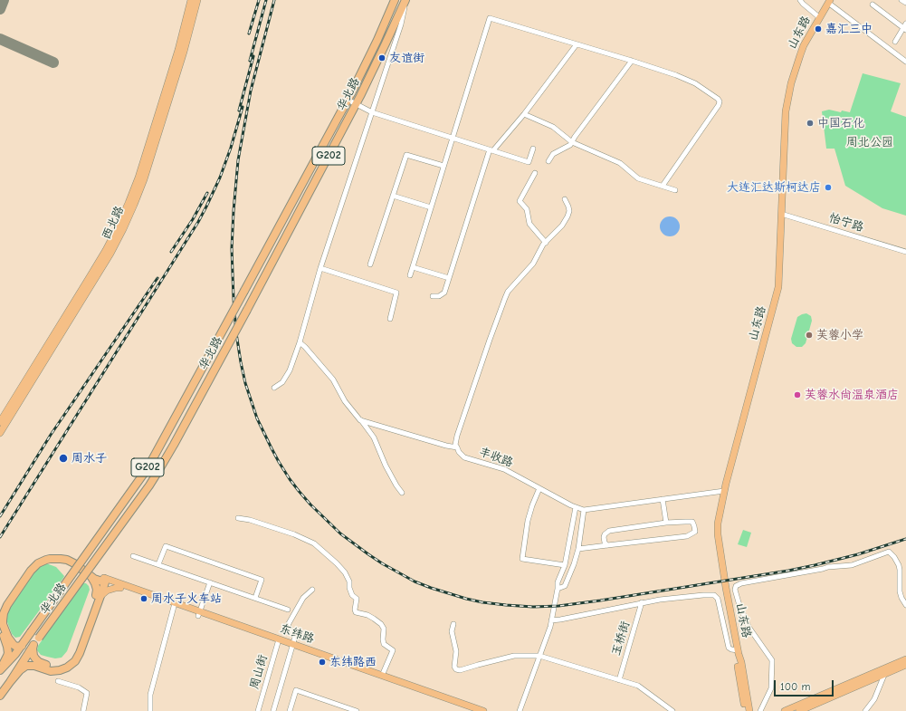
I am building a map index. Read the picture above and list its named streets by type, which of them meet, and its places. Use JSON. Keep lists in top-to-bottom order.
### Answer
{
  "streets": {
    "highway": ["华北路", "G202"],
    "main road": ["山东路", "西北路", "东纬路"],
    "street": [
      "怡宁路",
      "丰收路",
      "玉桥街",
      "周山街"
    ]
  },
  "crossings": [
    ["山东路", "怡宁路"],
    ["山东路", "丰收路"],
    ["东纬路", "周山街"]
  ],
  "parks": ["周北公园"],
  "places": [
    "嘉汇三中",
    "友谊街",
    "中国石化",
    "大连汇达斯柯达店",
    "芙蓉小学",
    "芙蓉水尚温泉酒店",
    "周水子",
    "周水子火车站",
    "东纬路西"
  ],
  "scale_bar": "100 m"
}
